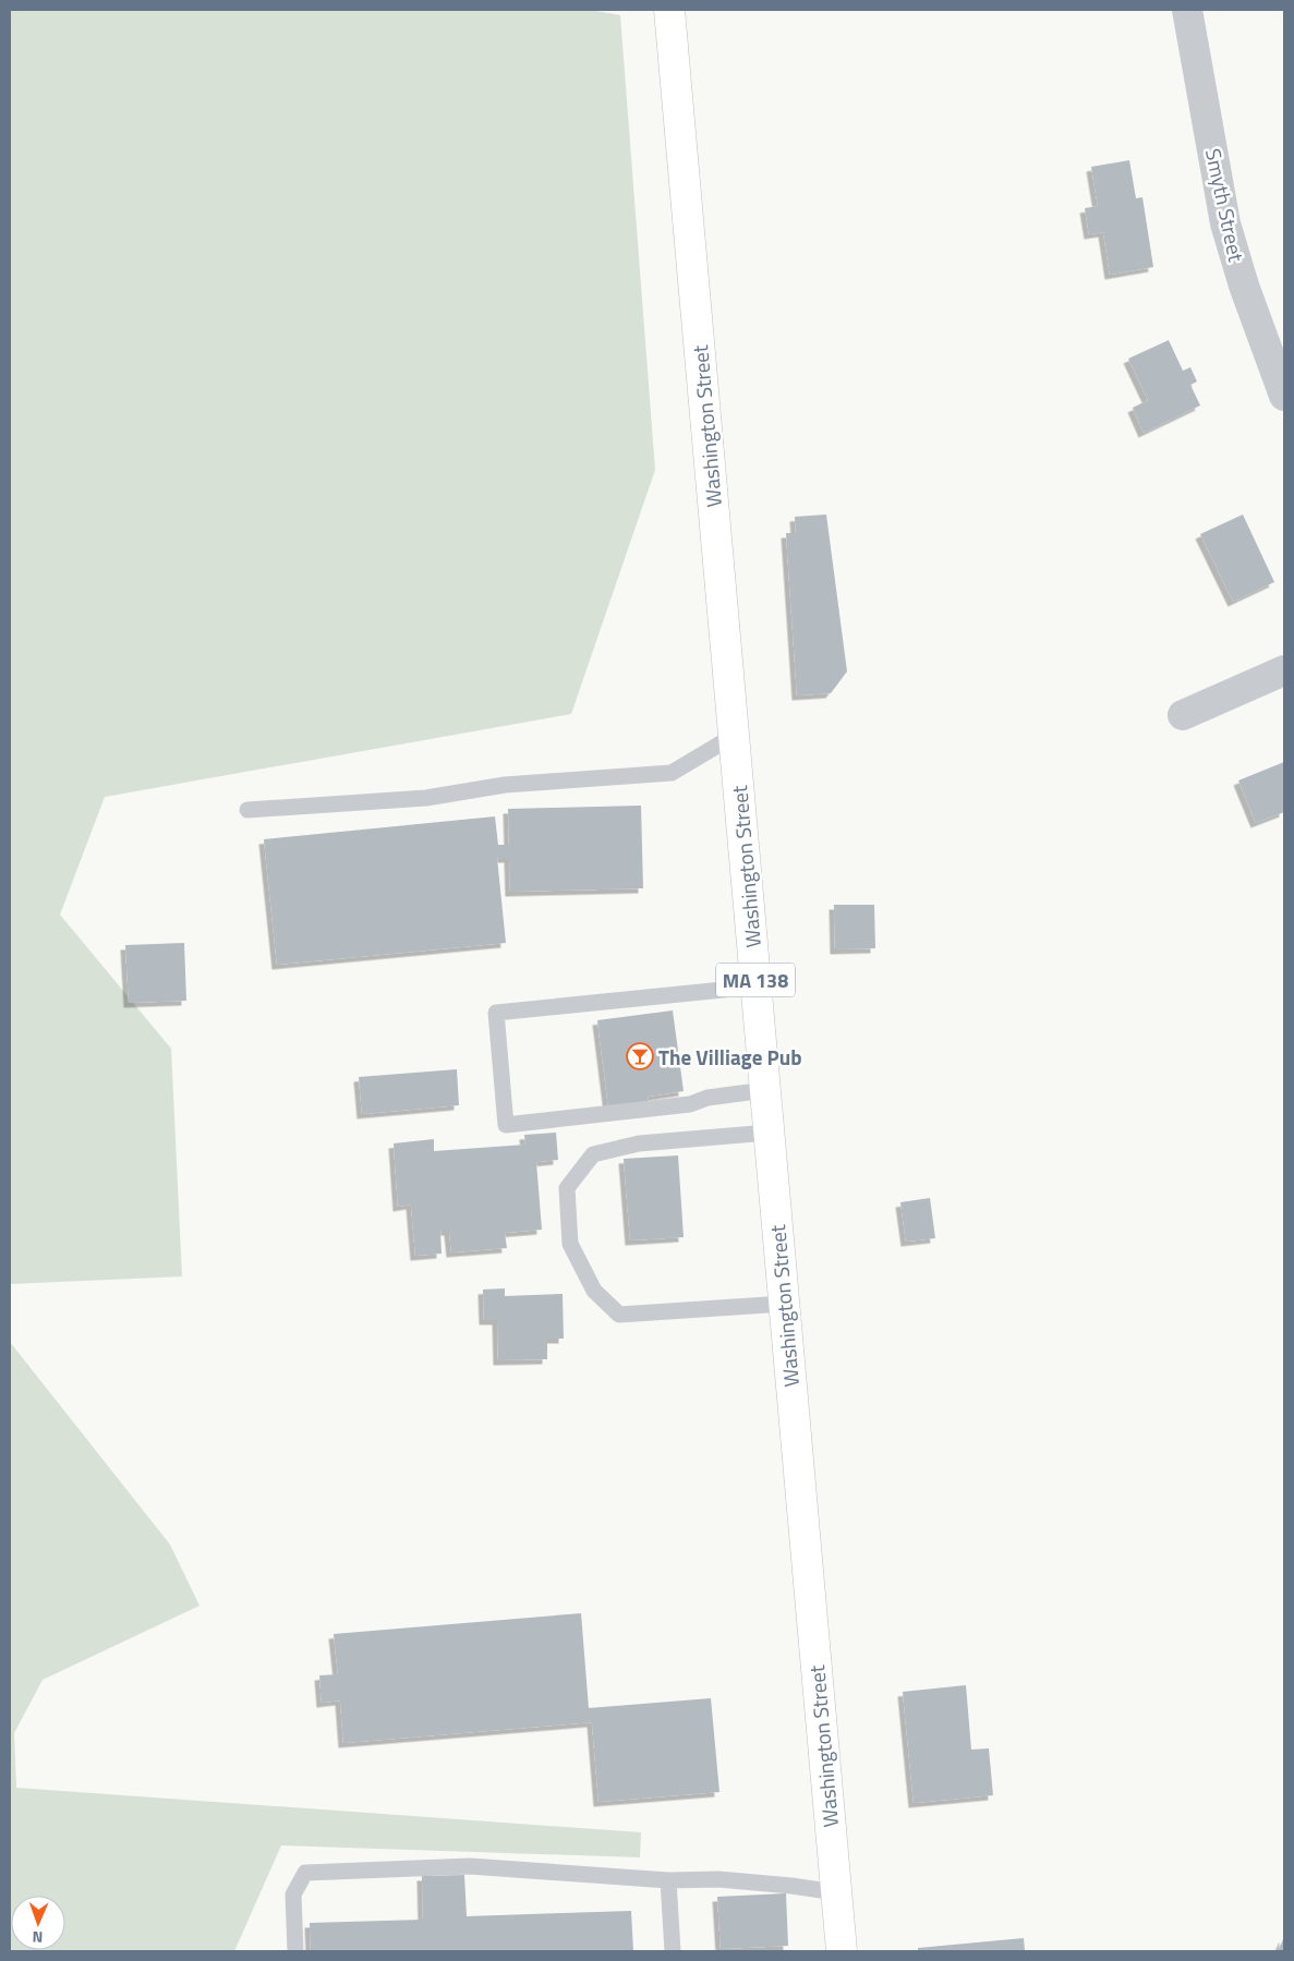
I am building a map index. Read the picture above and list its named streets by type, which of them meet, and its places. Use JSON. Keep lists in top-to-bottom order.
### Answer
{
  "streets": {
    "main road": ["Washington Street", "MA 138"],
    "street": ["Smyth Street"]
  },
  "places": {
    "bar": ["The Villiage Pub"]
  },
  "north": "bottom"
}
